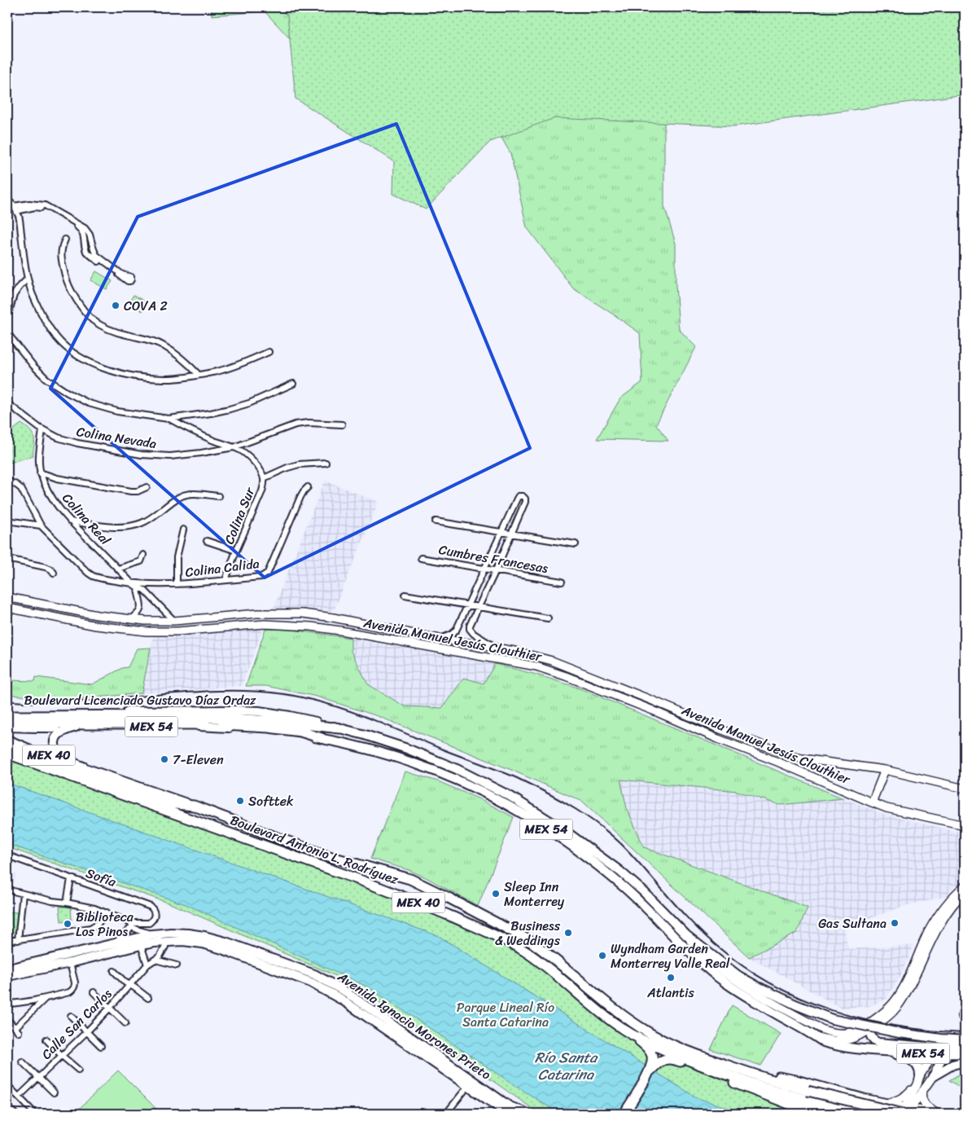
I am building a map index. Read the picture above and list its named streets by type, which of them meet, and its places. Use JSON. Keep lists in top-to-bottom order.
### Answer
{
  "streets": {
    "highway": ["MEX 40", "Boulevard Antonio L. Rodríguez"],
    "main road": ["Boulevard Licenciado Gustavo Díaz Ordaz", "MEX 54", "Avenida Ignacio Morones Prieto"],
    "street": [
      "Colina Nevada",
      "Colina Sur",
      "Colina Real",
      "Cumbres Francesas",
      "Colina Calida",
      "Avenida Manuel Jesús Clouthier",
      "Sofía",
      "Calle San Carlos"
    ]
  },
  "crossings": [
    ["Colina Nevada", "Colina Sur"],
    ["Colina Nevada", "Colina Real"],
    ["Colina Sur", "Colina Calida"],
    ["Colina Real", "Colina Calida"],
    ["Colina Real", "Avenida Manuel Jesús Clouthier"],
    ["Calle San Carlos", "Avenida Ignacio Morones Prieto"]
  ],
  "water": ["Río Santa Catarina"],
  "parks": ["Parque Lineal Río Santa Catarina"],
  "places": [
    "COVA 2",
    "7-Eleven",
    "Softtek",
    "Sleep Inn Monterrey",
    "Gas Sultana",
    "Biblioteca Los Pinos",
    "Business & Weddings",
    "Wyndham Garden Monterrey Valle Real",
    "Atlantis"
  ]
}
